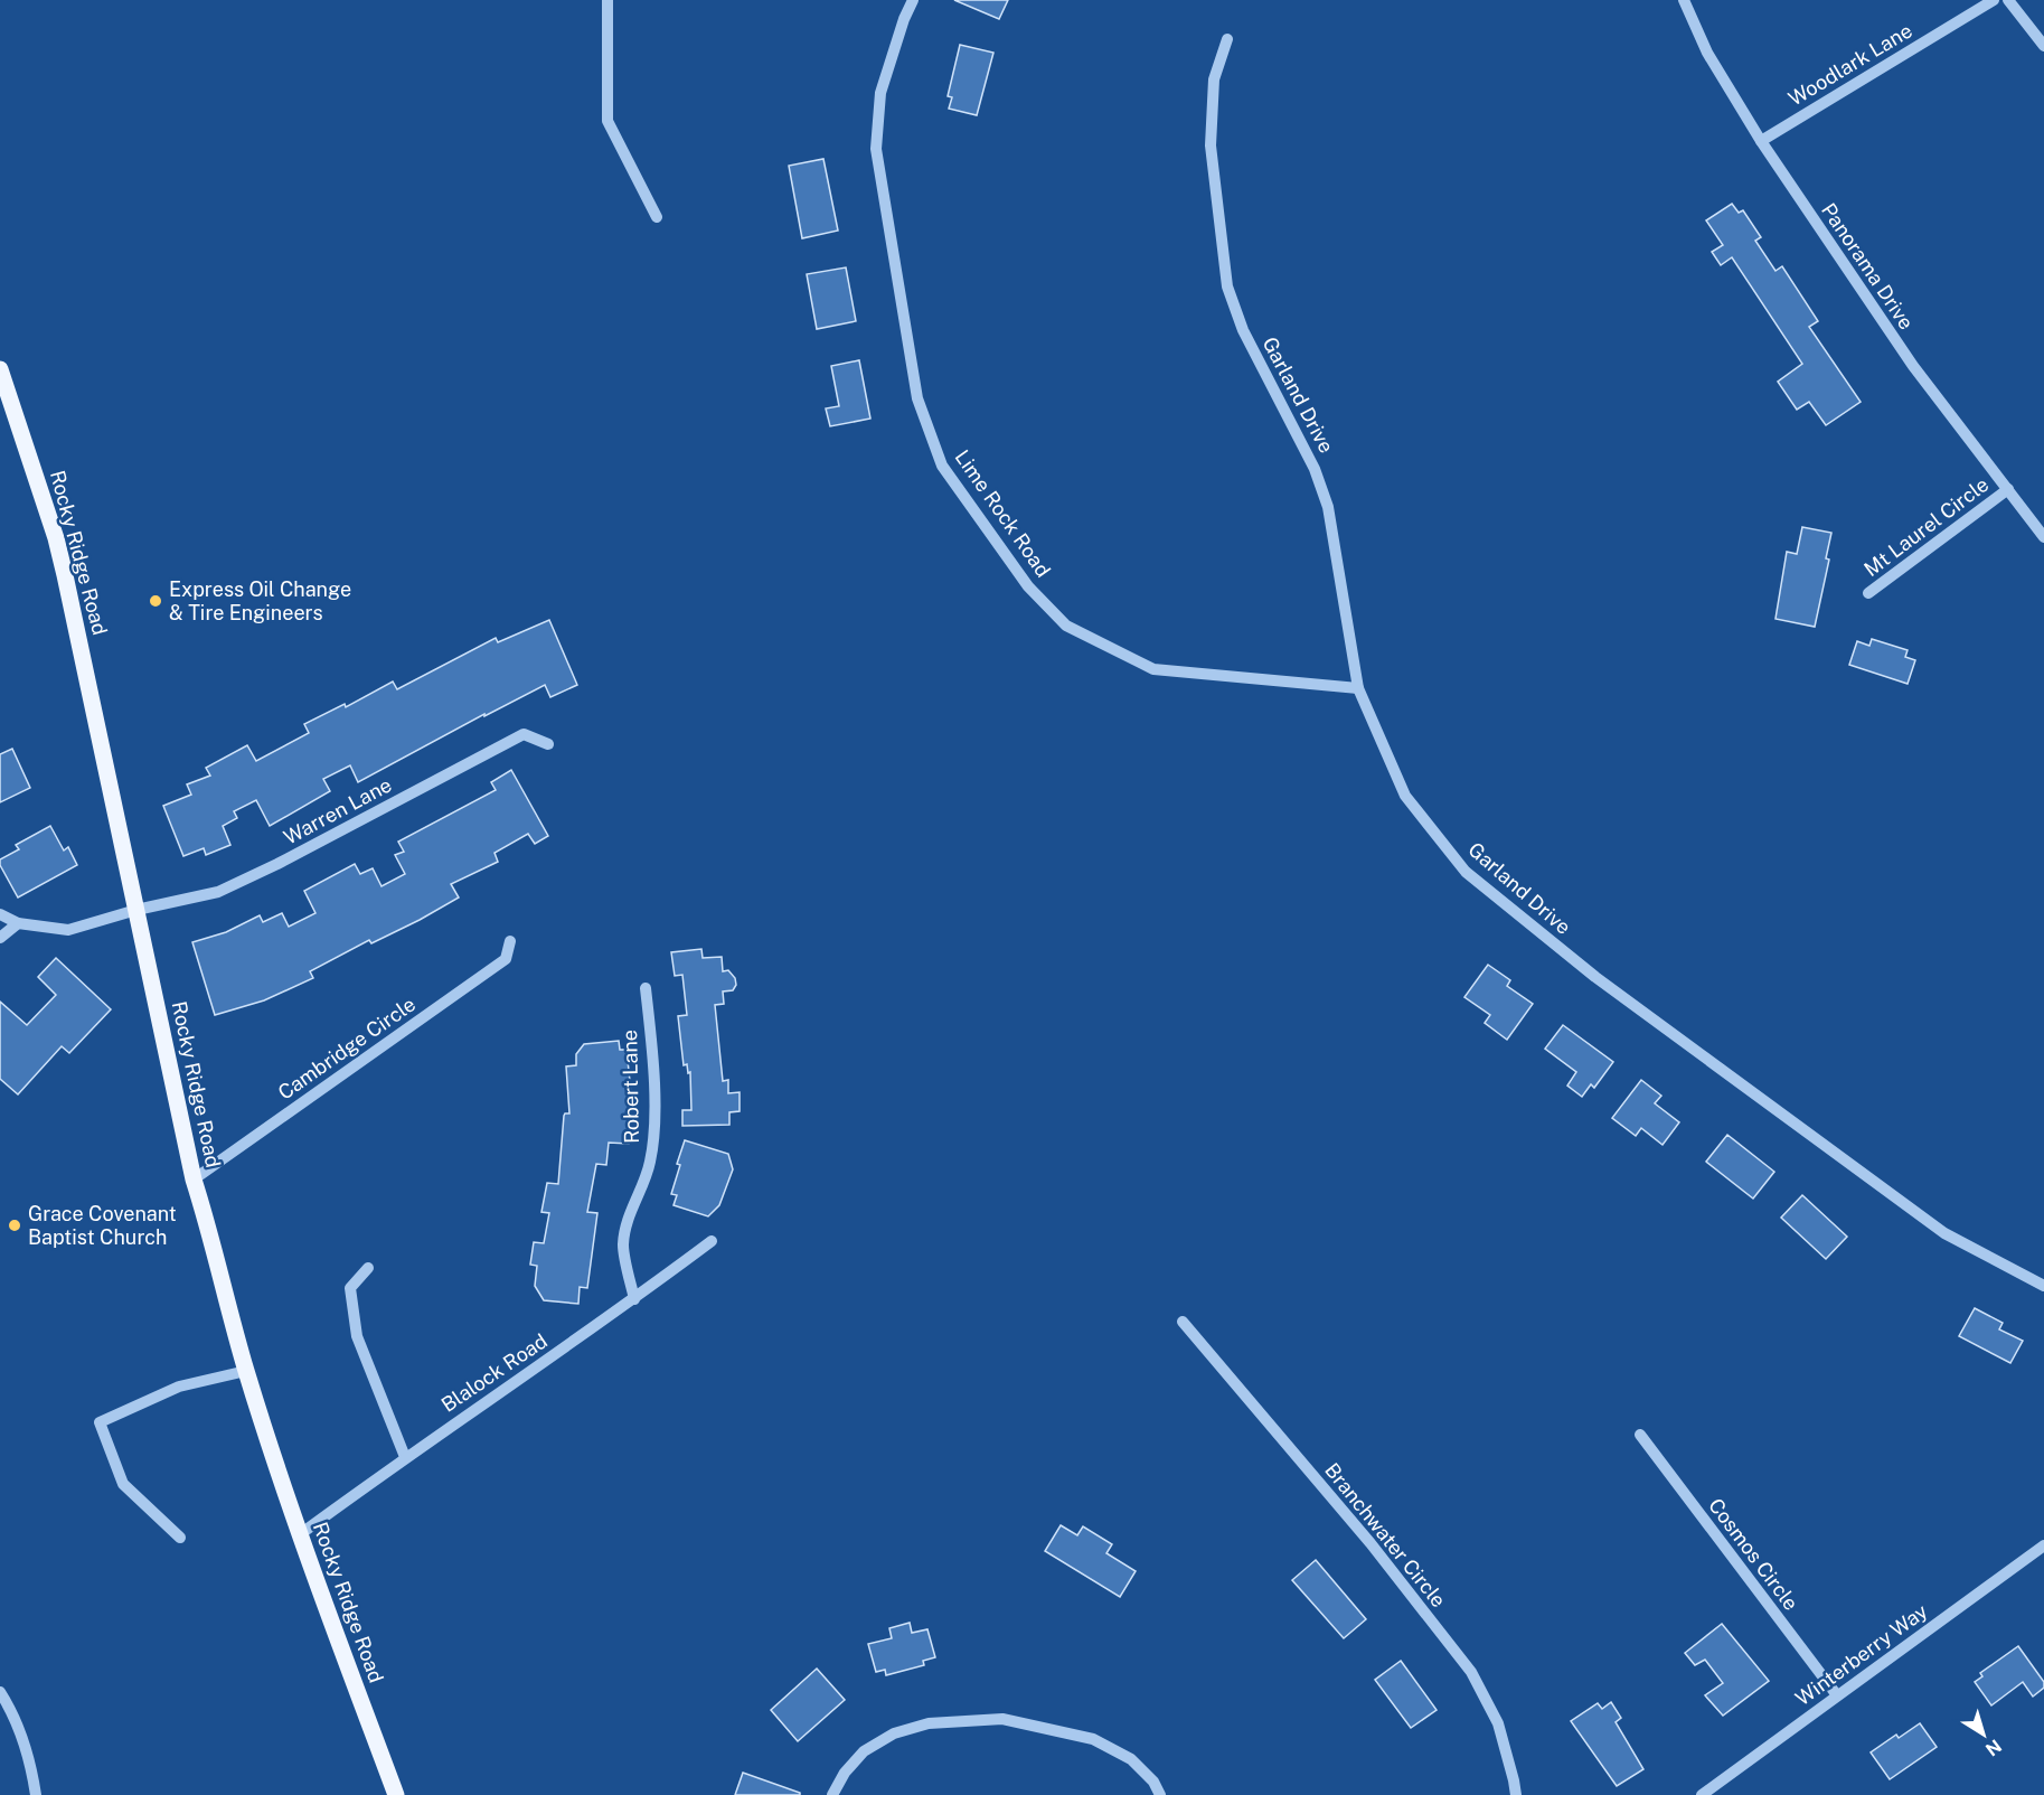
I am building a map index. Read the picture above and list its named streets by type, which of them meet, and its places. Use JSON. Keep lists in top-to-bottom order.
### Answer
{
  "streets": {
    "main road": ["Rocky Ridge Road"],
    "street": [
      "Woodlark Lane",
      "Panorama Drive",
      "Garland Drive",
      "Lime Rock Road",
      "Mt Laurel Circle",
      "Warren Lane",
      "Cambridge Circle",
      "Robert Lane",
      "Blalock Road",
      "Branchwater Circle",
      "Cosmos Circle",
      "Winterberry Way"
    ]
  },
  "crossings": [
    ["Woodlark Lane", "Panorama Drive"],
    ["Panorama Drive", "Mt Laurel Circle"],
    ["Garland Drive", "Lime Rock Road"],
    ["Rocky Ridge Road", "Warren Lane"],
    ["Rocky Ridge Road", "Cambridge Circle"],
    ["Rocky Ridge Road", "Blalock Road"],
    ["Robert Lane", "Blalock Road"],
    ["Cosmos Circle", "Winterberry Way"]
  ],
  "places": ["Express Oil Change & Tire Engineers", "Grace Covenant Baptist Church"],
  "north": "bottom right"
}
